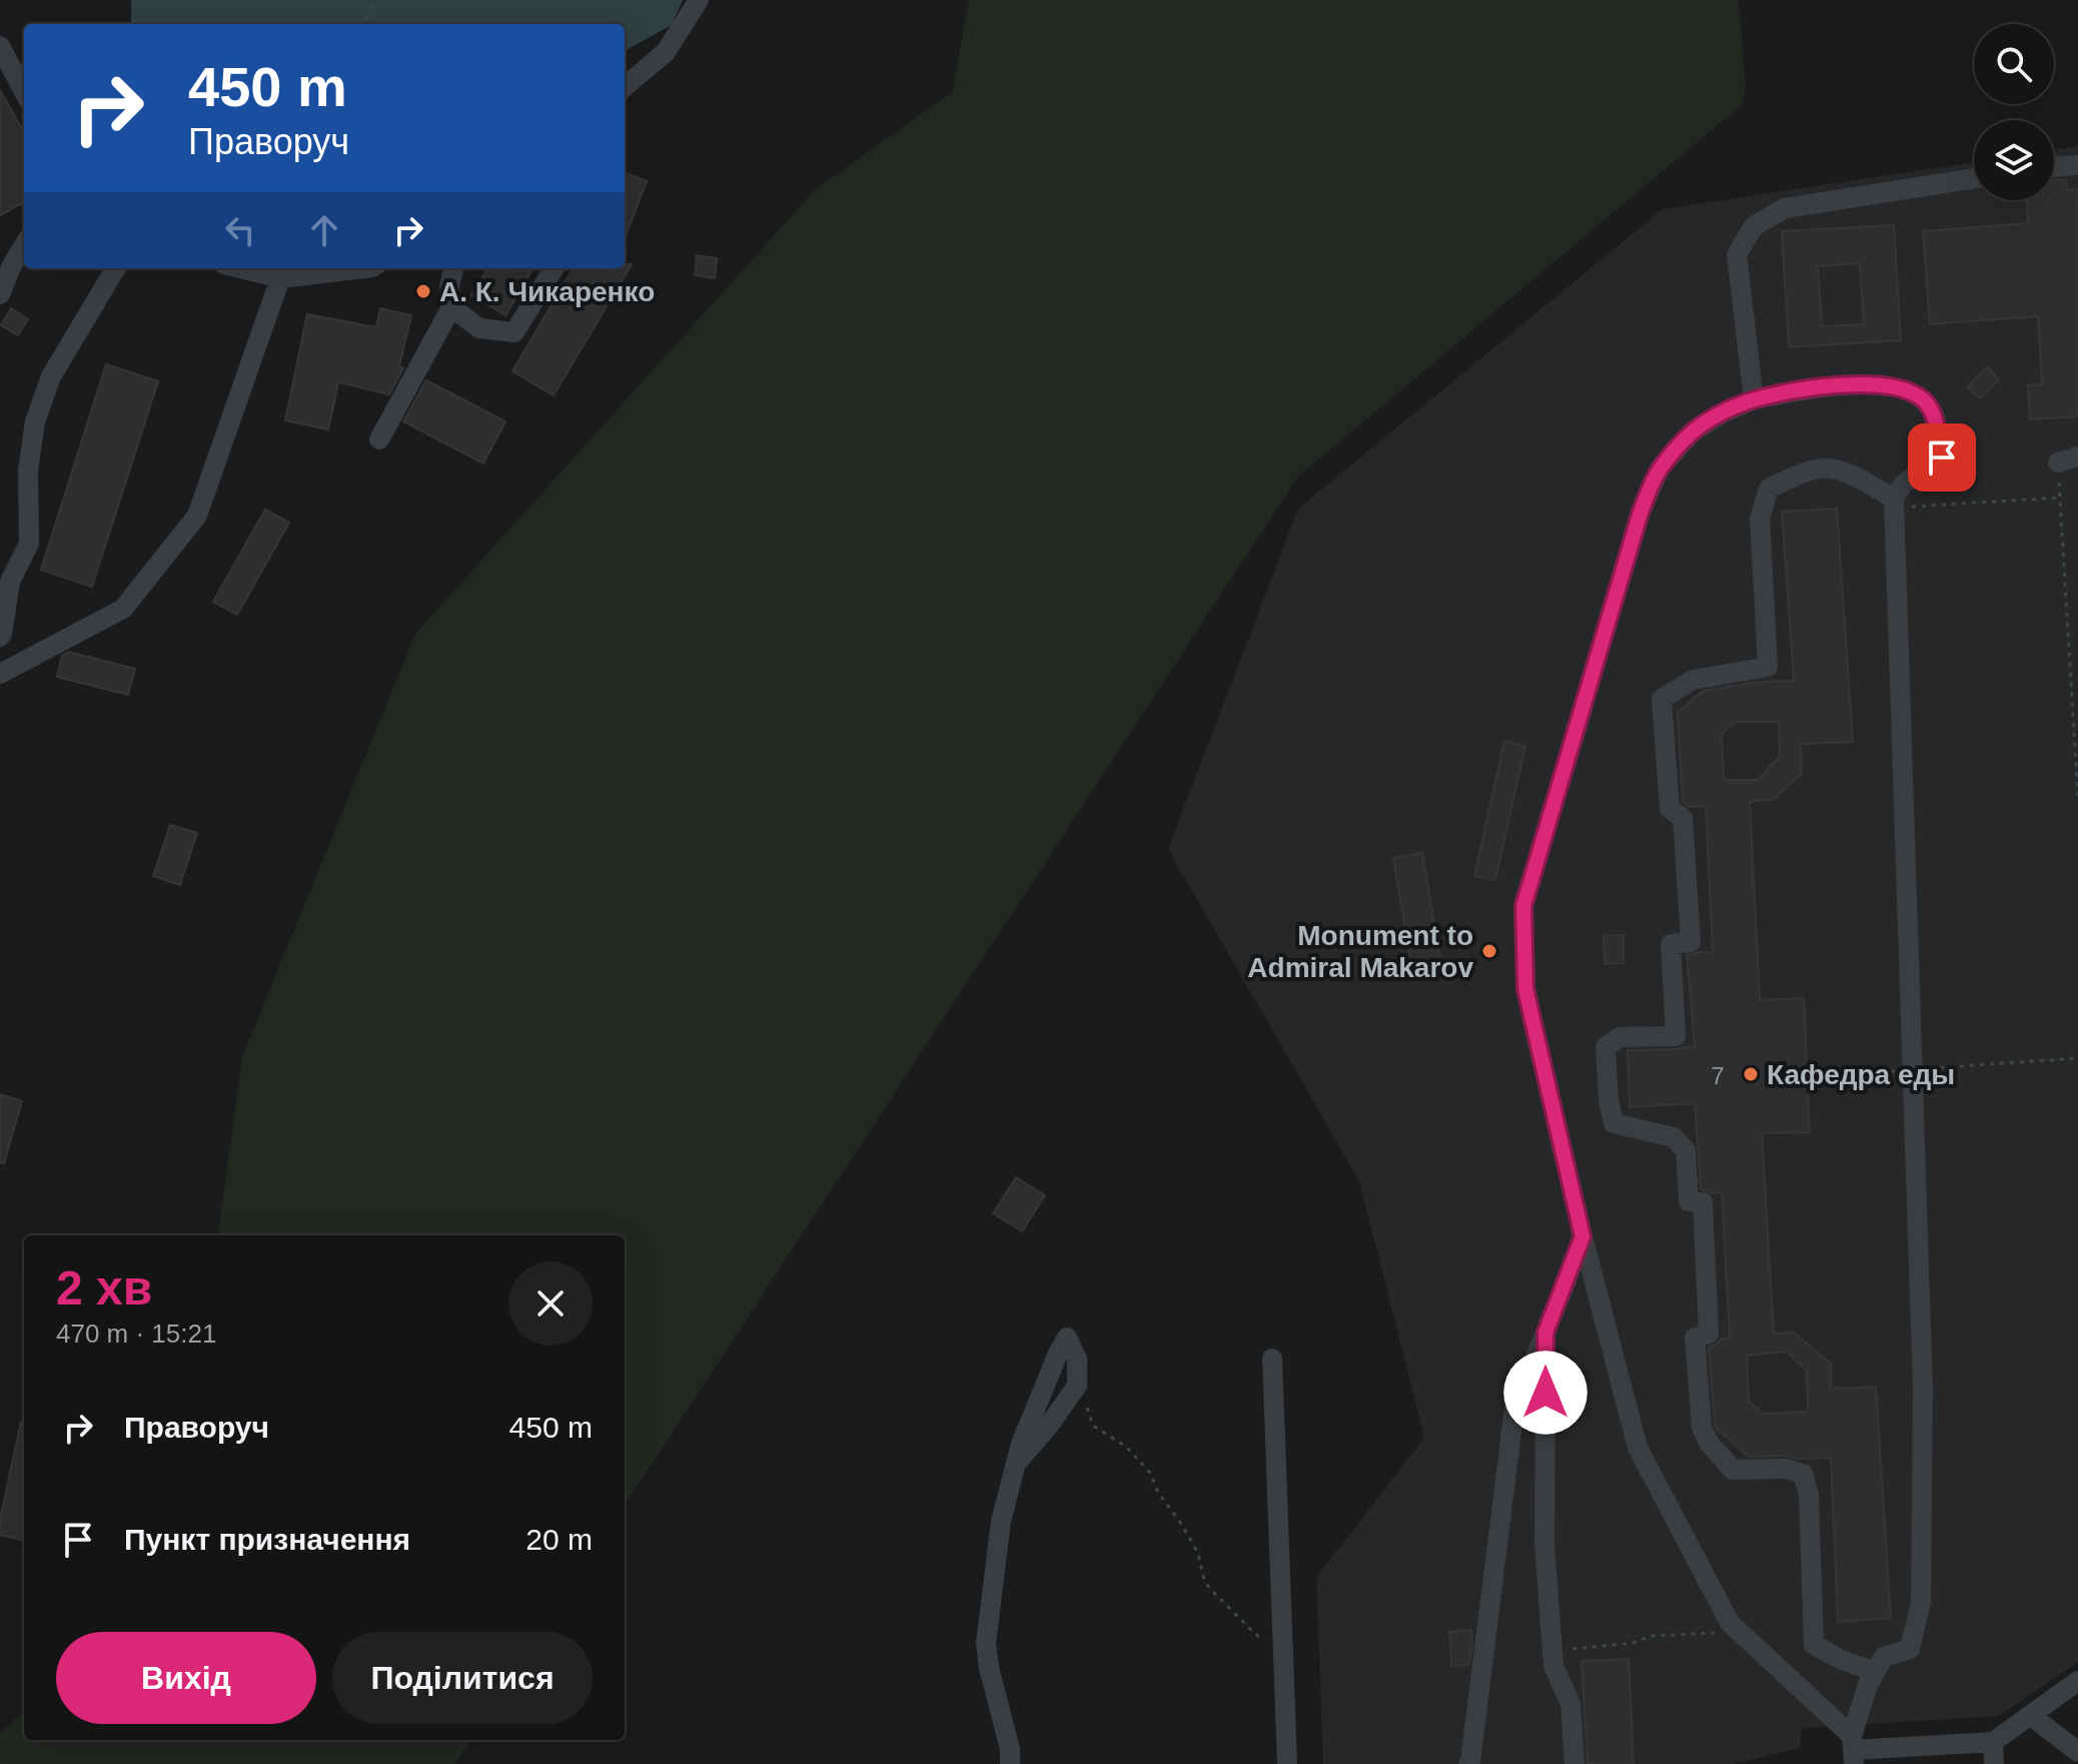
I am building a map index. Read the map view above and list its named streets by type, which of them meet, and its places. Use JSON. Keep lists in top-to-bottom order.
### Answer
{
  "places": ["А. К. Чикаренко", "Monument to Admiral Makarov", "Кафедра еды"],
  "house_numbers": ["7"],
  "page": {
    "turn": ["450 m", "Праворуч"],
    "heading": ["2 хв", "470 m · 15:21"],
    "list": [
      {
        "name": "Праворуч",
        "value": "450 m"
      },
      {
        "name": "Пункт призначення",
        "value": "20 m"
      }
    ],
    "buttons": ["Вихід", "Поділитися"]
  }
}
